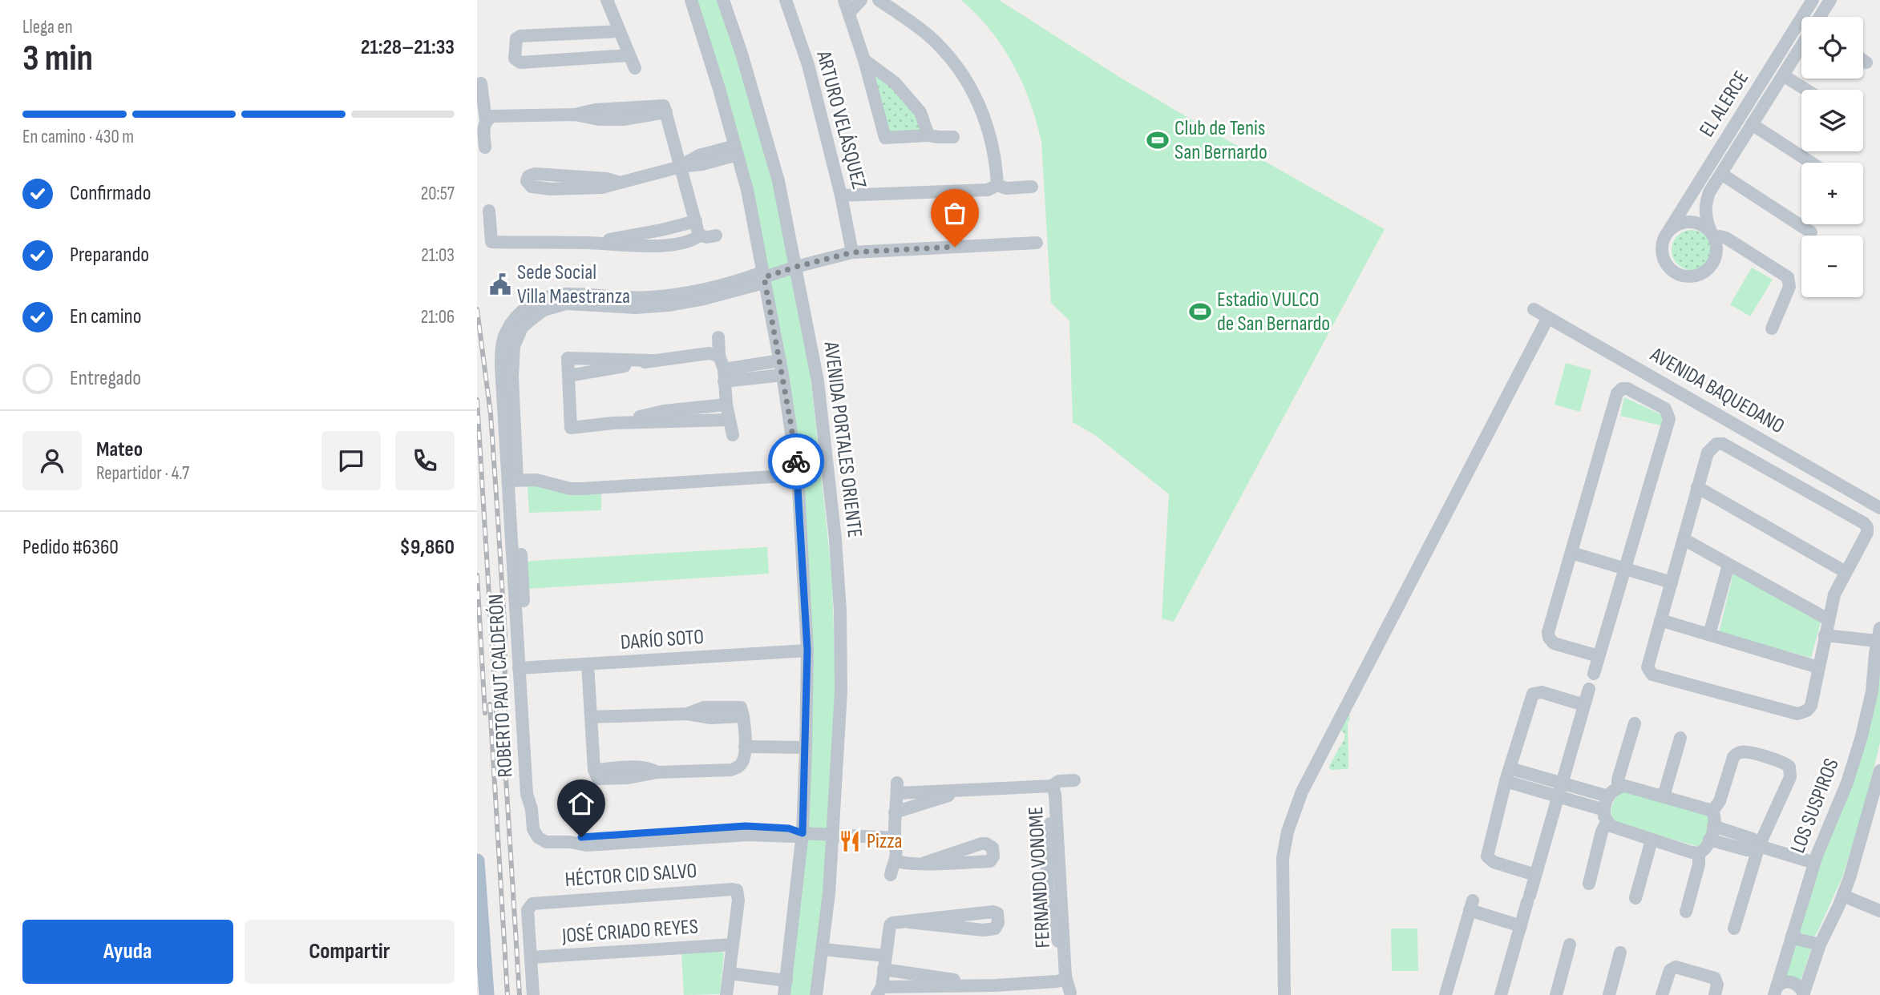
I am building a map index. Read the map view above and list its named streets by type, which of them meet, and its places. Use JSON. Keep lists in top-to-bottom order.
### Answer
{
  "streets": {
    "street": [
      "EL ALERCE",
      "ARTURO VELÁSQUEZ",
      "AVENIDA BAQUEDANO",
      "AVENIDA PORTALES ORIENTE",
      "DARÍO SOTO",
      "ROBERTO PAUT CALDERÓN",
      "LOS SUSPIROS",
      "HÉCTOR CID SALVO",
      "FERNANDO VONOME",
      "JOSÉ CRIADO REYES"
    ]
  },
  "crossings": [
    ["ARTURO VELÁSQUEZ", "ROBERTO PAUT CALDERÓN"],
    ["AVENIDA PORTALES ORIENTE", "ROBERTO PAUT CALDERÓN"],
    ["DARÍO SOTO", "ROBERTO PAUT CALDERÓN"],
    ["HÉCTOR CID SALVO", "JOSÉ CRIADO REYES"]
  ],
  "places": {
    "sports": ["Club de Tenis San Bernardo", "Estadio VULCO de San Bernardo"],
    "public building": ["Sede Social Villa Maestranza"],
    "restaurant": ["Pizza"]
  },
  "page": {
    "heading": ["3 min", "Llega en", "21:28–21:33"],
    "panel": [
      "Mateo",
      "Repartidor · 4.7",
      "Pedido #6360",
      "$9,860"
    ],
    "map_buttons": ["+", "−"],
    "bar": "En camino · 430 m",
    "list": [
      ["Confirmado", "20:57"],
      ["Preparando", "21:03"],
      ["En camino", "21:06"],
      "Entregado"
    ],
    "buttons": ["Ayuda", "Compartir"]
  }
}
